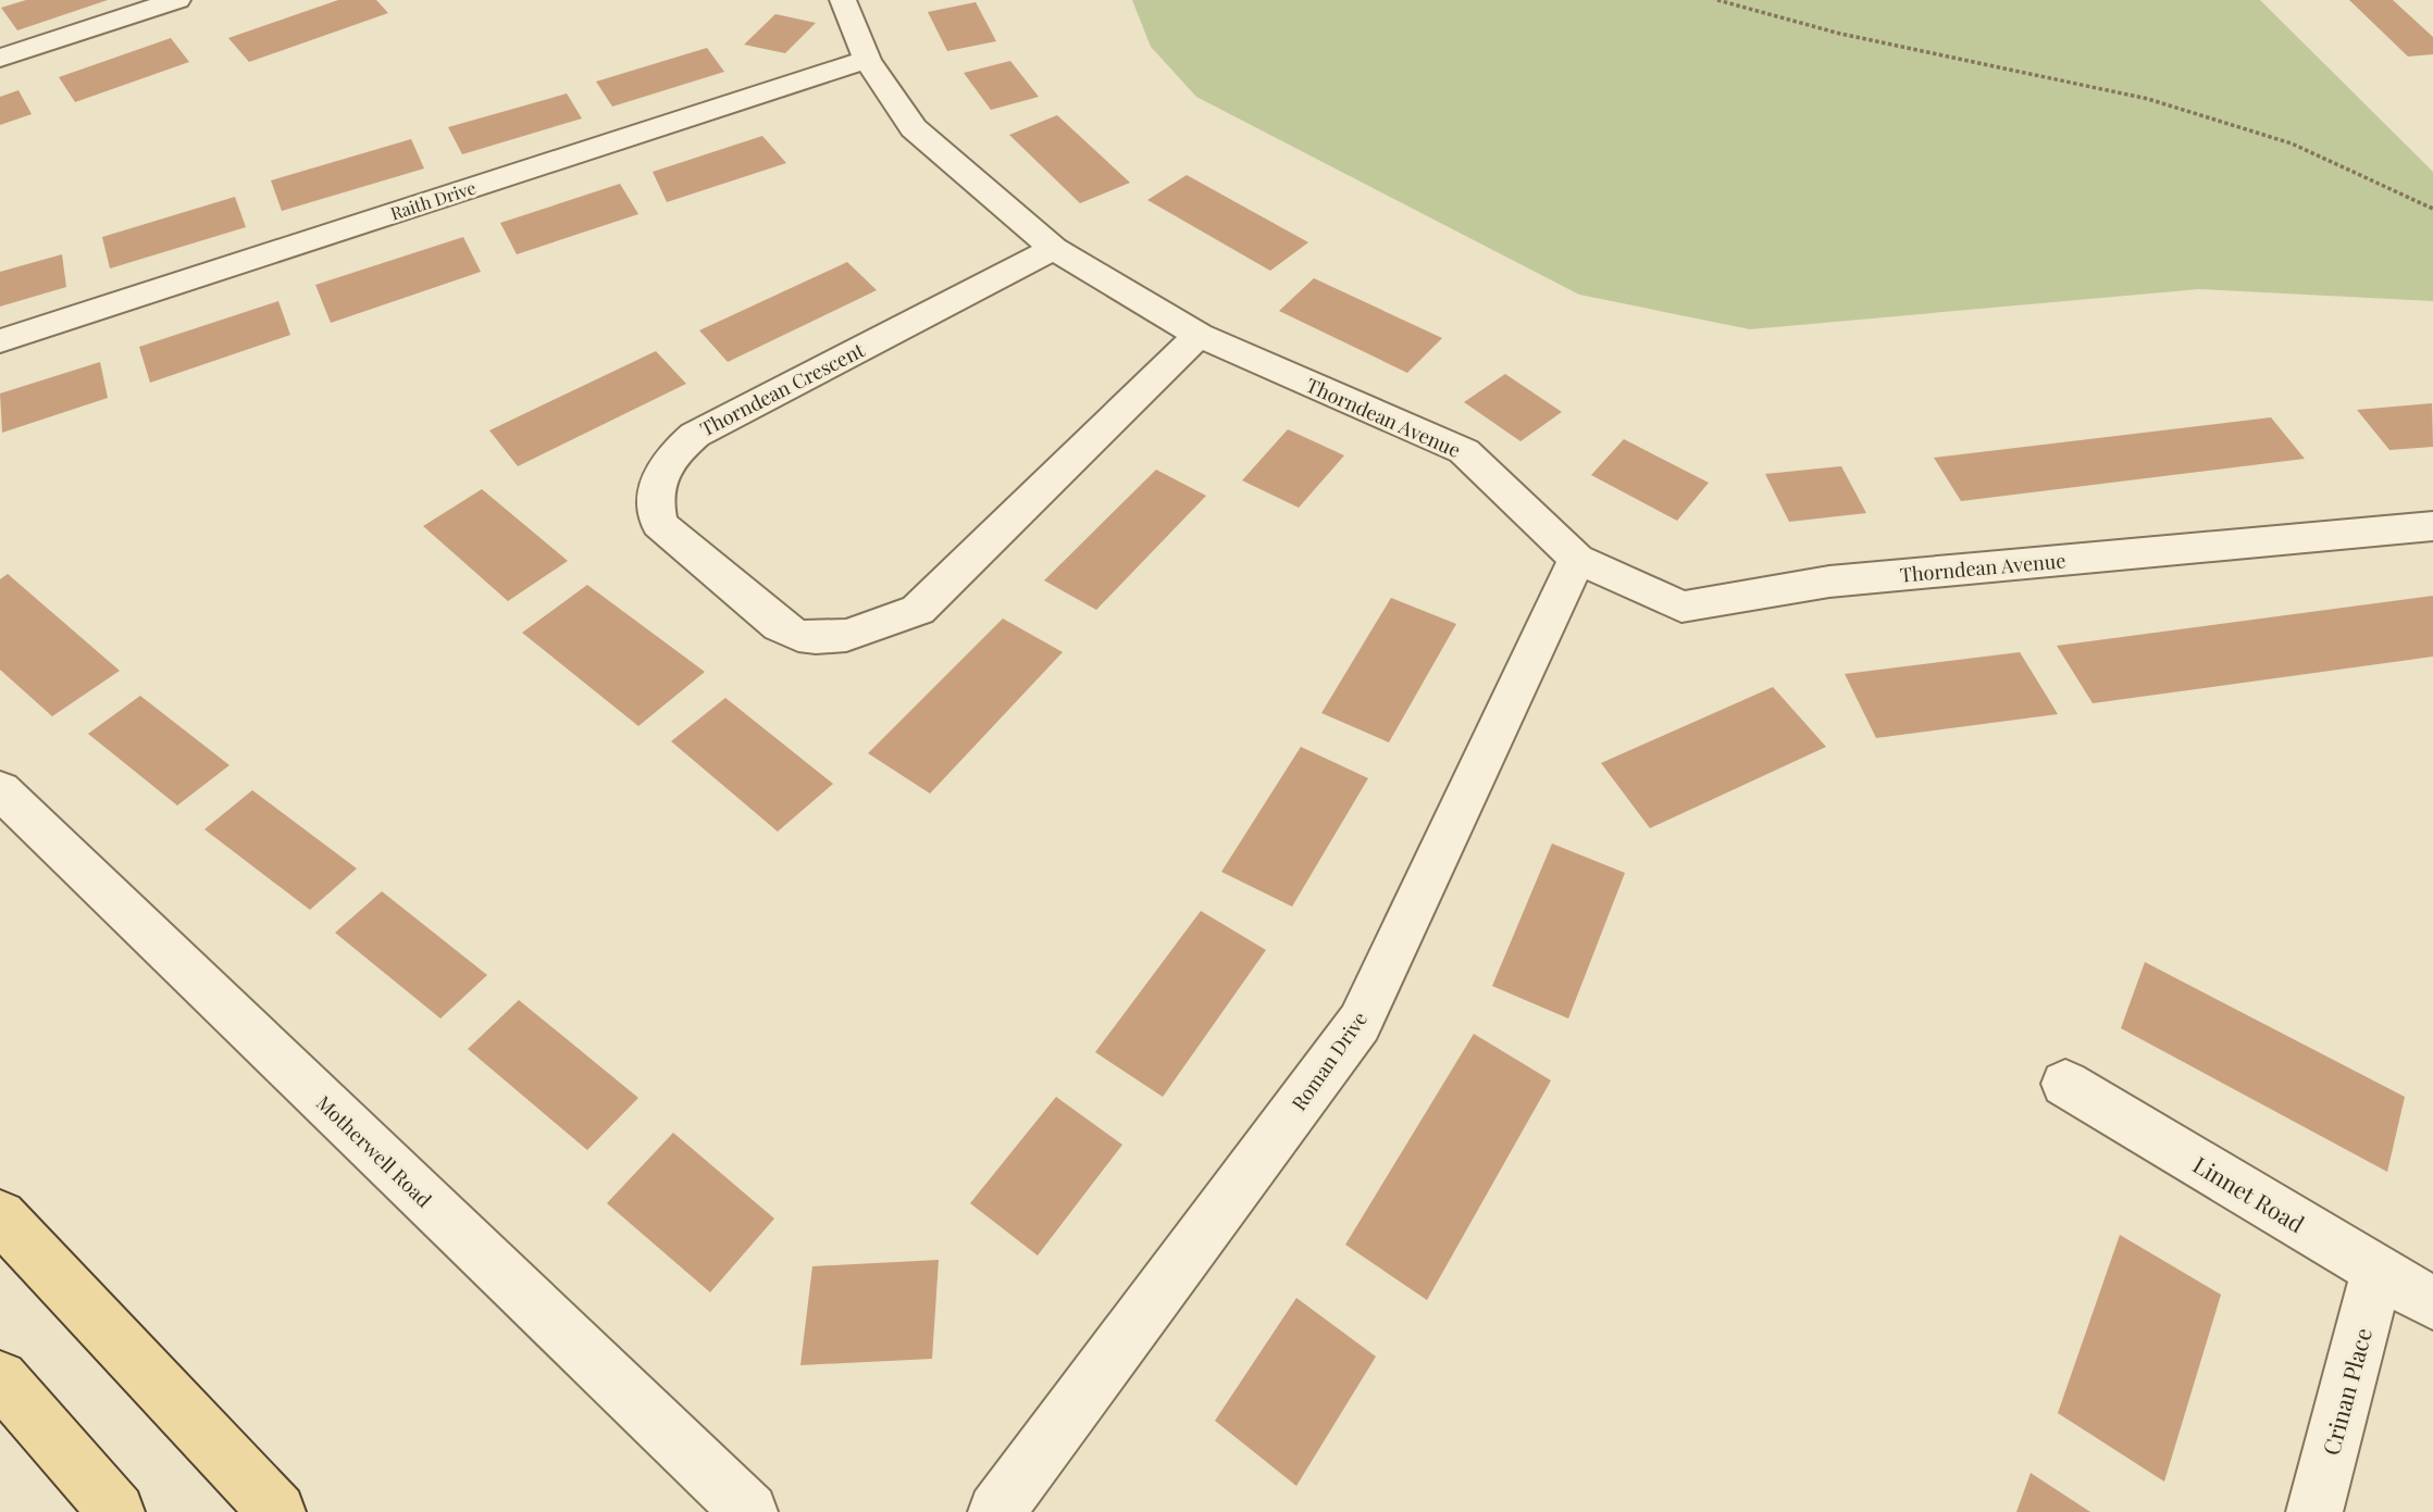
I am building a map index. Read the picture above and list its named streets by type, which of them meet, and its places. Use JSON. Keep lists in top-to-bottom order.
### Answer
{
  "streets": {
    "street": [
      "Raith Drive",
      "Thorndean Crescent",
      "Thorndean Avenue",
      "Roman Drive",
      "Motherwell Road",
      "Linnet Road",
      "Crinan Place"
    ]
  },
  "crossings": [
    ["Raith Drive", "Thorndean Avenue"],
    ["Thorndean Crescent", "Thorndean Avenue"],
    ["Thorndean Avenue", "Roman Drive"],
    ["Linnet Road", "Crinan Place"]
  ]
}
